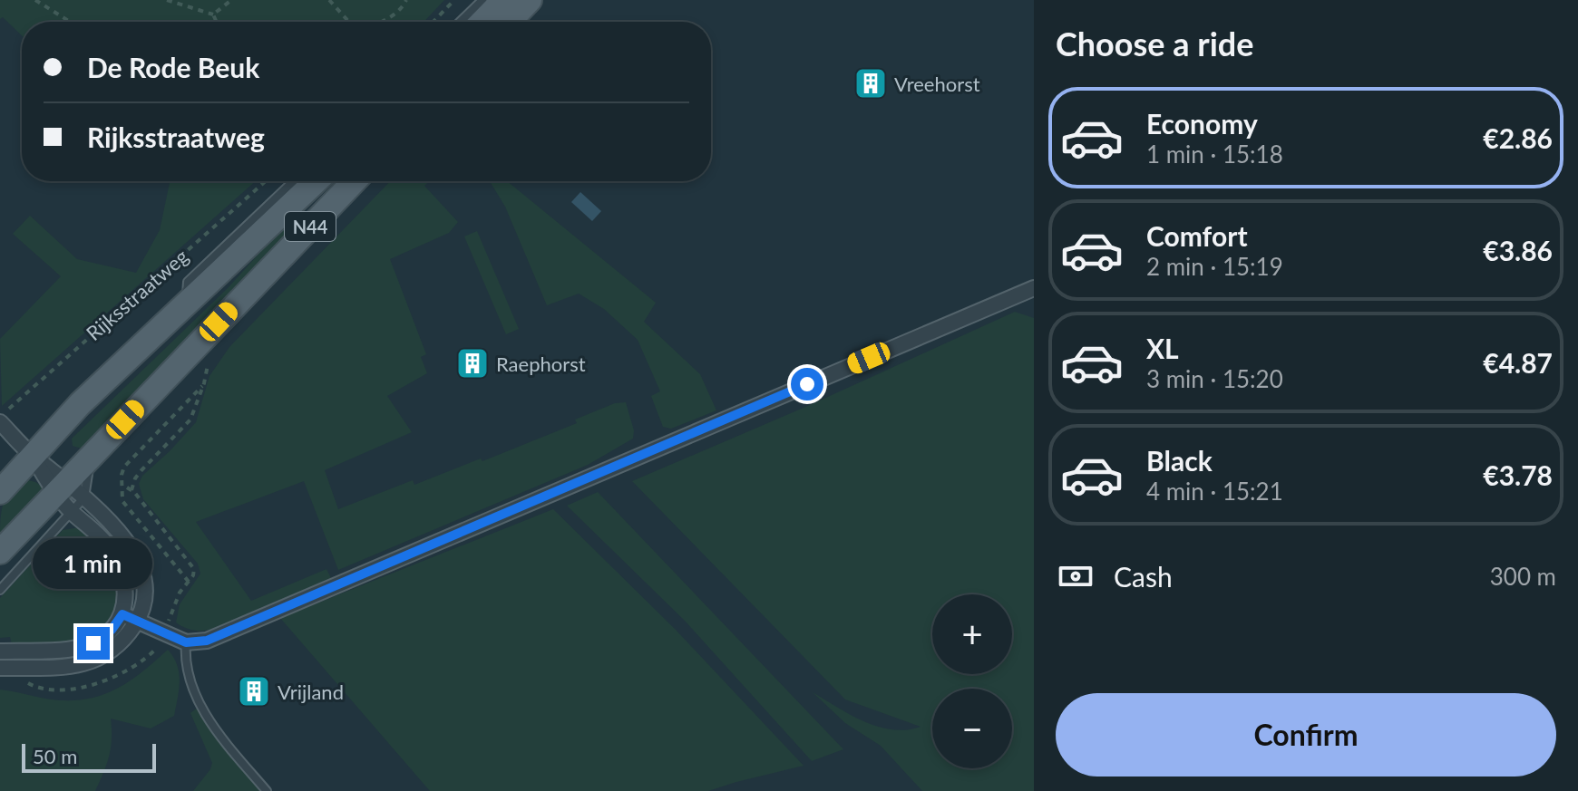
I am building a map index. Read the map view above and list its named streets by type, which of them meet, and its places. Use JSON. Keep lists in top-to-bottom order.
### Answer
{
  "streets": {
    "main road": ["N44", "Rijksstraatweg"]
  },
  "places": {
    "building": ["Vreehorst", "Raephorst", "Vrijland"]
  },
  "scale_bar": "50 m",
  "page": {
    "heading": "Choose a ride",
    "banner": ["De Rode Beuk", "Rijksstraatweg"],
    "list": [
      {
        "name": "Economy",
        "note": "1 min · 15:18",
        "value": "€2.86"
      },
      {
        "name": "Comfort",
        "note": "2 min · 15:19",
        "value": "€3.86"
      },
      {
        "name": "XL",
        "note": "3 min · 15:20",
        "value": "€4.87"
      },
      {
        "name": "Black",
        "note": "4 min · 15:21",
        "value": "€3.78"
      }
    ],
    "pay": ["Cash", "300 m"],
    "bubble": "1 min",
    "map_buttons": ["+", "−"],
    "buttons": "Confirm",
    "scale": "50 m"
  }
}
